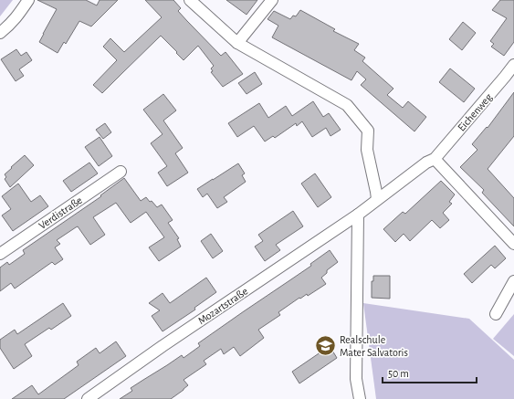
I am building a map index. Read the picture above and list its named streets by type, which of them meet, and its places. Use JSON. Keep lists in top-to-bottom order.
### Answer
{
  "streets": {
    "street": ["Eichenweg", "Verdistraße", "Mozartstraße"]
  },
  "crossings": [
    ["Eichenweg", "Mozartstraße"]
  ],
  "places": {
    "school or university": ["Realschule Mater Salvatoris"]
  },
  "scale_bar": "50 m"
}
